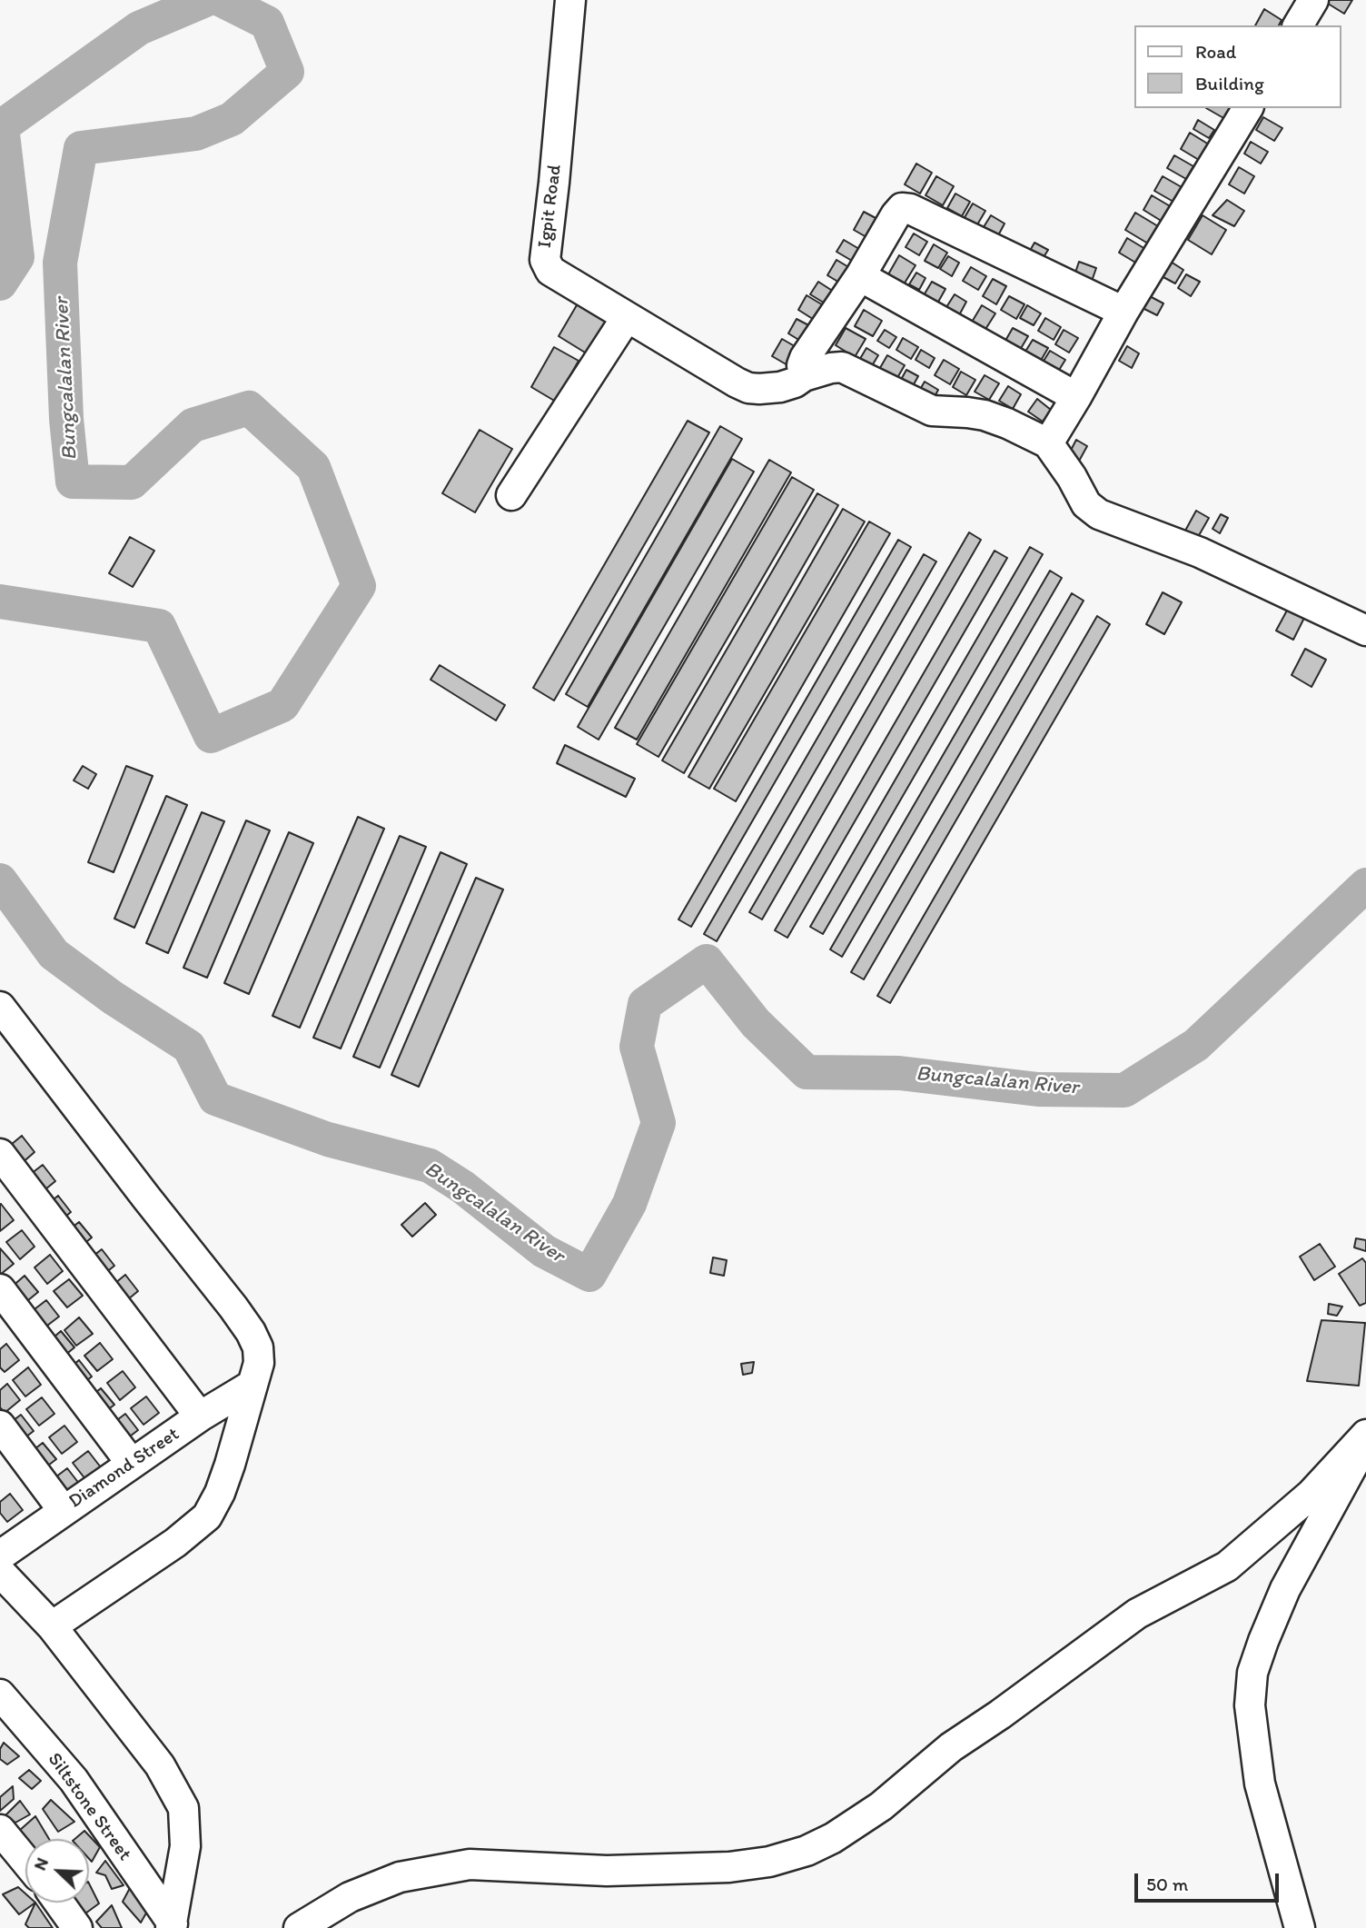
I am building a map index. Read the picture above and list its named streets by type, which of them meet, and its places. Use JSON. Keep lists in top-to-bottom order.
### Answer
{
  "streets": {
    "street": ["Igpit Road", "Diamond Street", "Siltstone Street"]
  },
  "water": ["Bungcalalan River"],
  "legend": ["Road", "Building"],
  "scale_bar": "50 m",
  "north": "top left"
}
